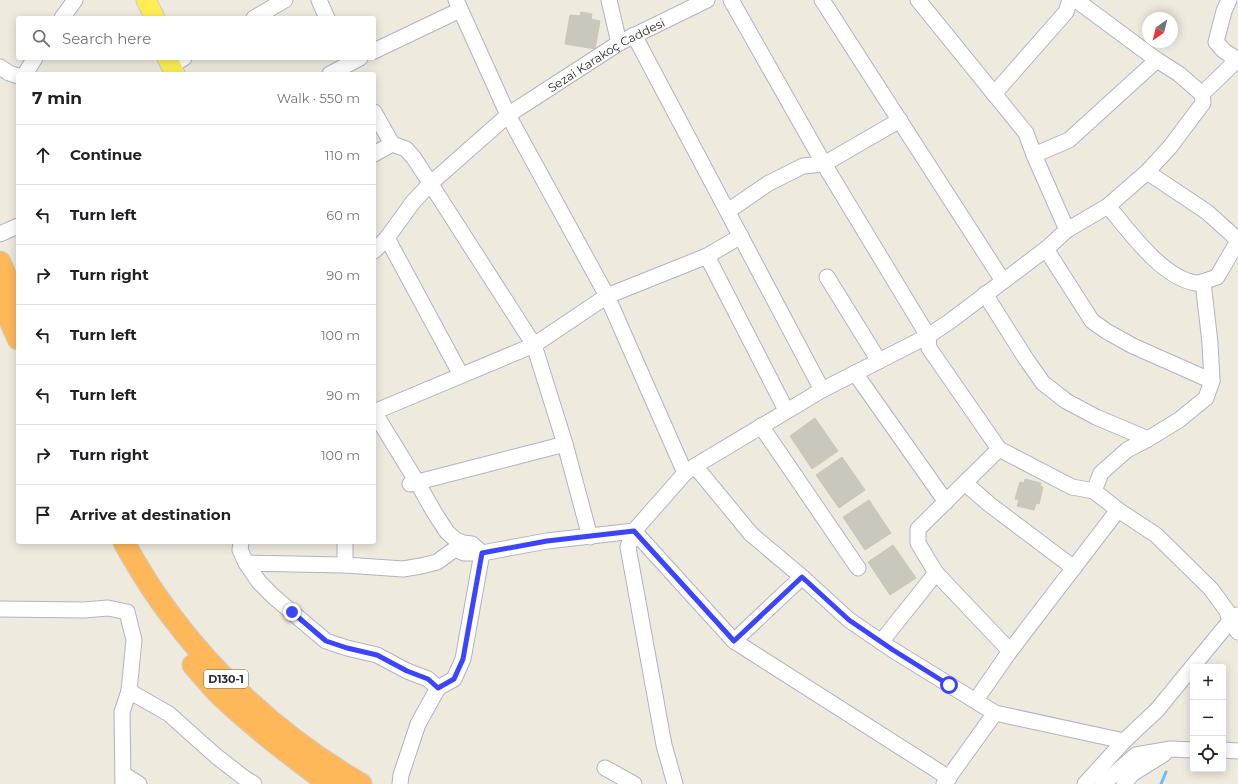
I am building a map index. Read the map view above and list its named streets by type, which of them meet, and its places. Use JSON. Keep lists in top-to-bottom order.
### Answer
{
  "streets": {
    "highway": ["D130-1"],
    "street": ["Sezai Karakoç Caddesi"]
  },
  "north": "bottom left",
  "page": {
    "search": "Search here",
    "heading": ["7 min", "Walk · 550 m"],
    "list": [
      ["Continue", "110 m"],
      ["Turn left", "60 m"],
      ["Turn right", "90 m"],
      ["Turn left", "100 m"],
      ["Turn left", "90 m"],
      ["Turn right", "100 m"],
      "Arrive at destination"
    ],
    "map_buttons": ["+", "−"]
  }
}
